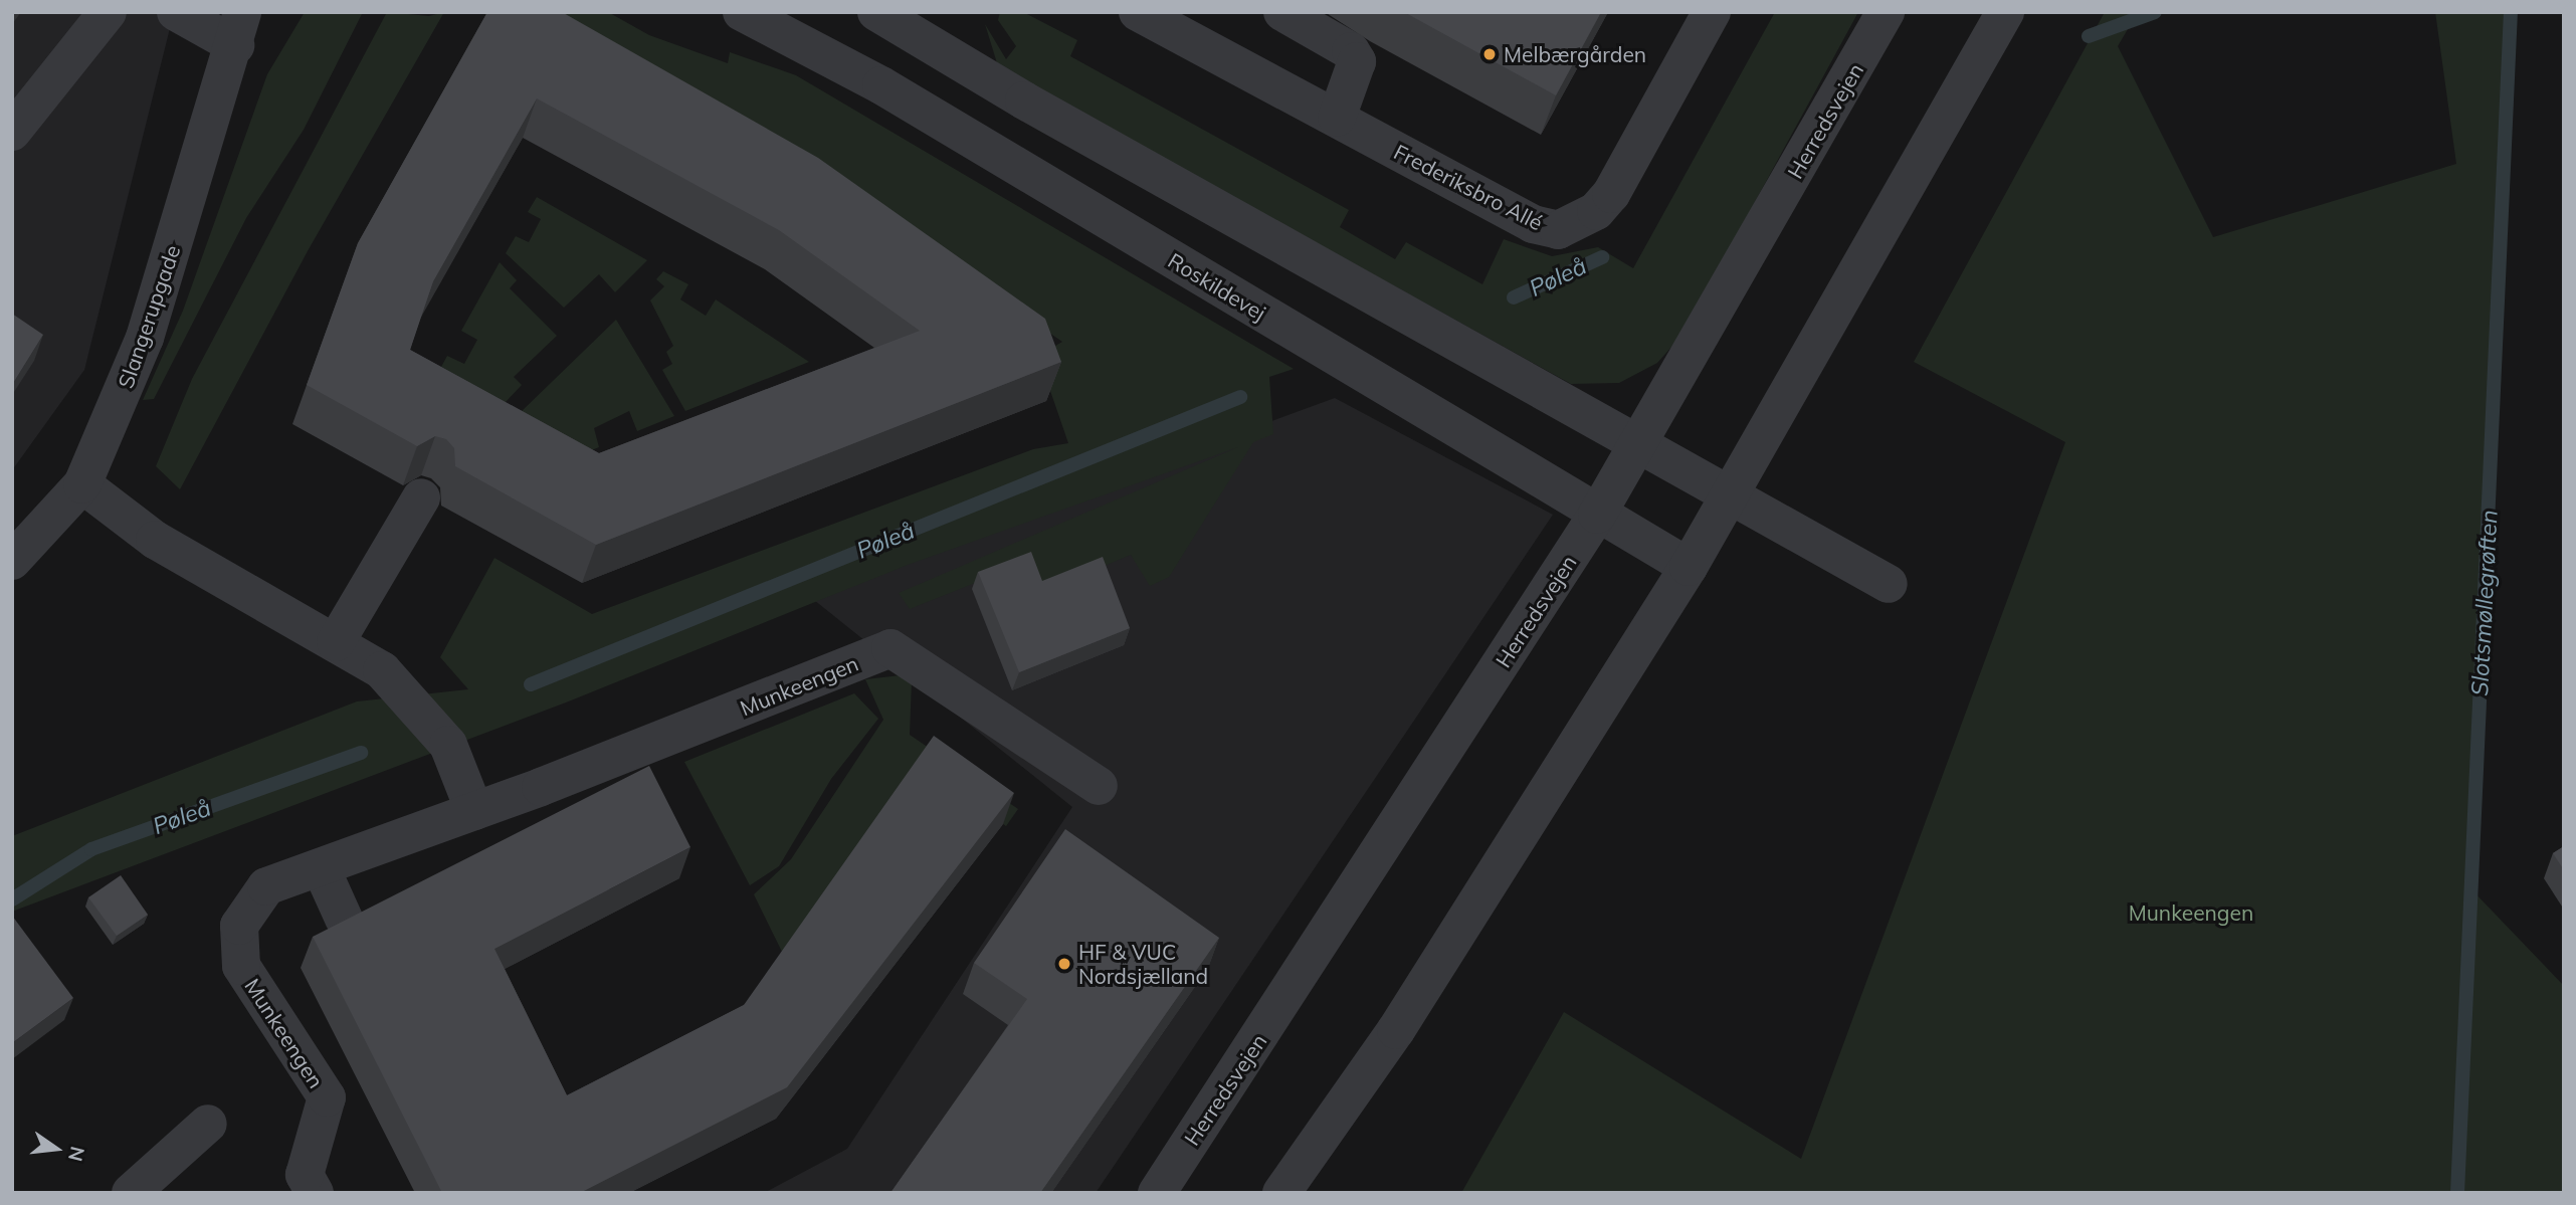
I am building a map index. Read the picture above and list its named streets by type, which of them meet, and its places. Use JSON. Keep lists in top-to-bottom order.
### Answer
{
  "streets": {
    "street": [
      "Herredsvejen",
      "Frederiksbro Allé",
      "Roskildevej",
      "Slangerupgade",
      "Munkeengen"
    ]
  },
  "crossings": [
    ["Herredsvejen", "Roskildevej"]
  ],
  "water": ["Pøleå", "Slotsmøllegrøften"],
  "parks": ["Munkeengen"],
  "places": ["Melbærgården", "HF & VUC Nordsjælland"],
  "north": "right"
}
